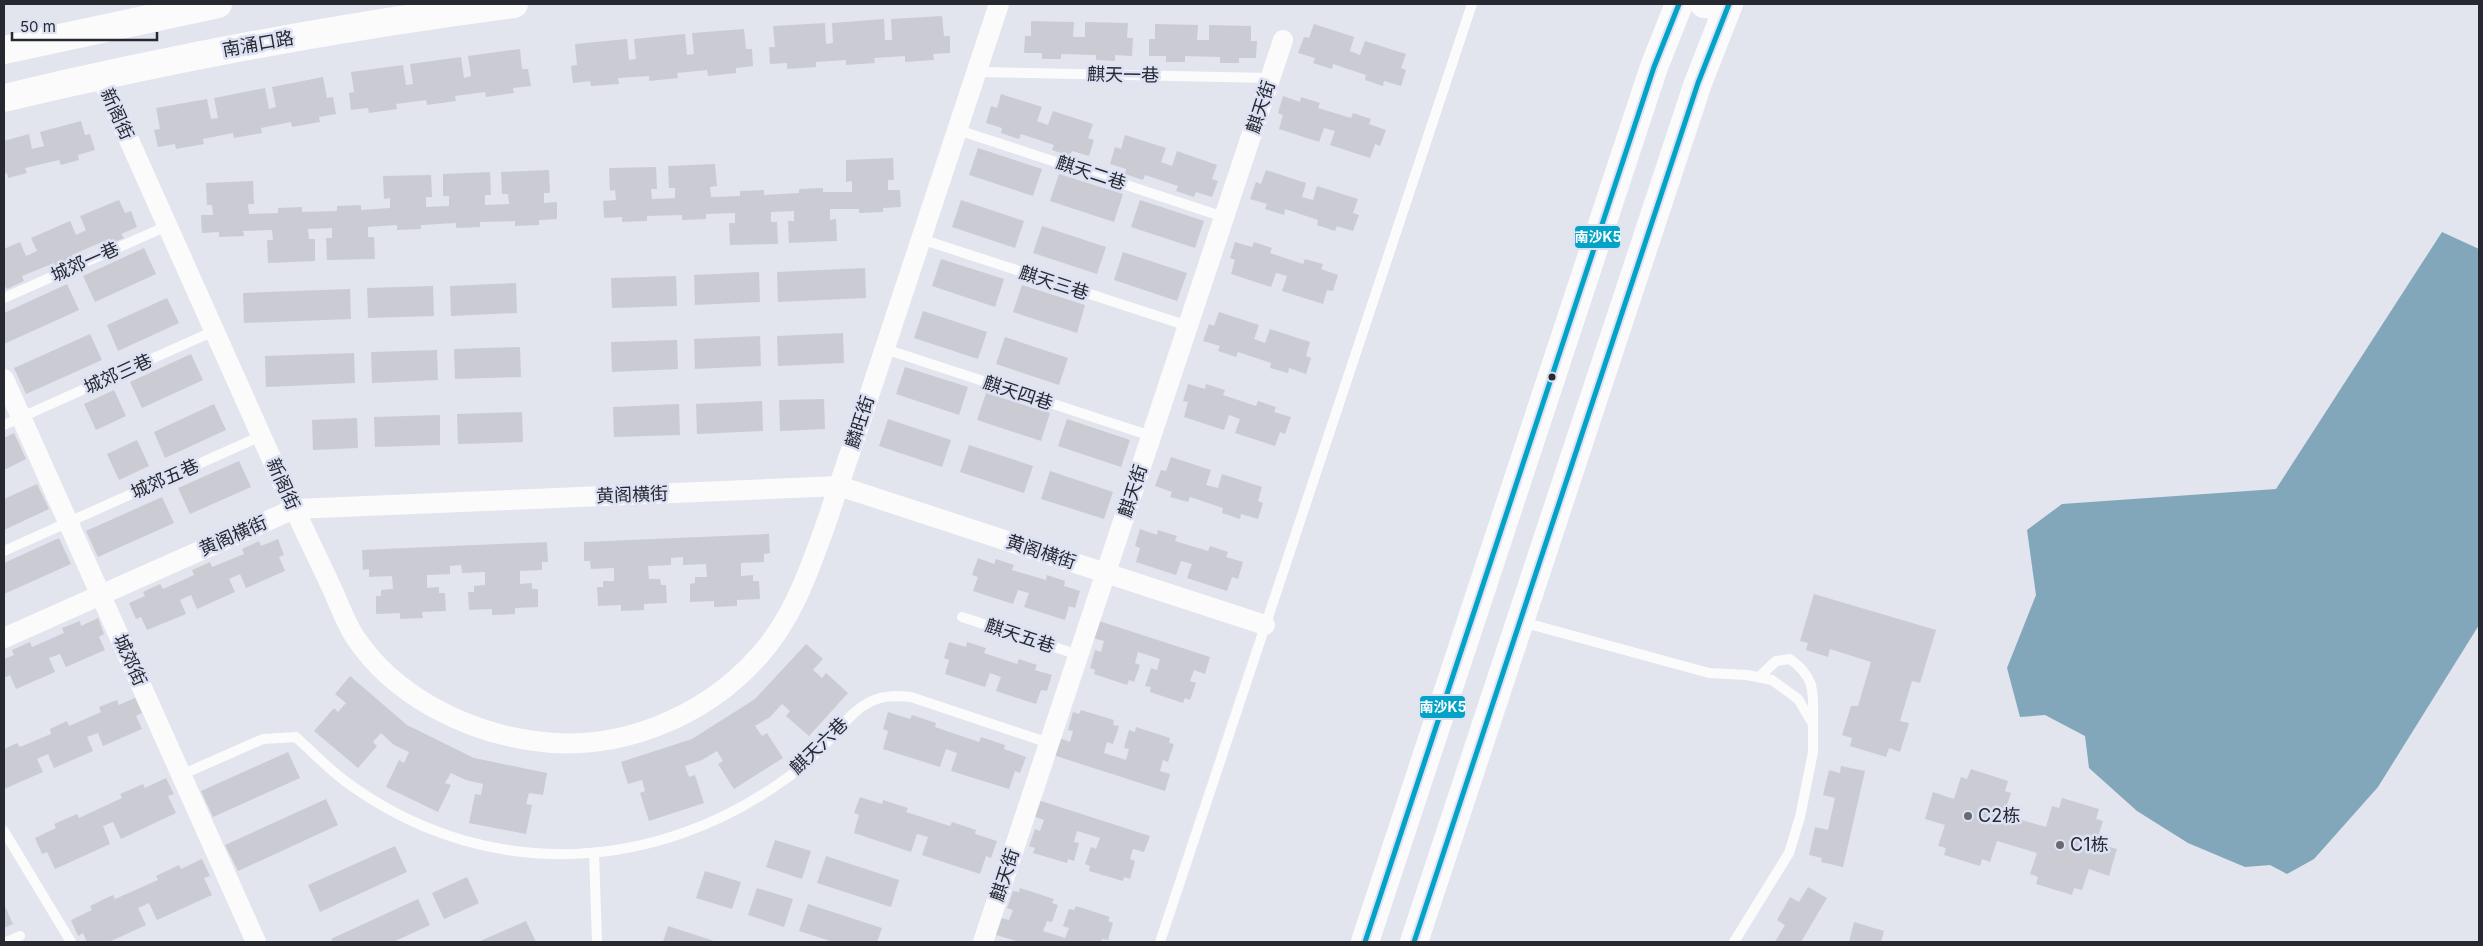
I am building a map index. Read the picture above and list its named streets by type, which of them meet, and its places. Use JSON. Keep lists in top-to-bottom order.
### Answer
{
  "streets": {
    "main road": ["南涌口路"],
    "street": [
      "麒天街",
      "新阁街",
      "麟旺街",
      "黄阁横街",
      "城郊街"
    ],
    "lane": [
      "麒天一巷",
      "麒天二巷",
      "城郊一巷",
      "麒天三巷",
      "城郊三巷",
      "麒天四巷",
      "城郊五巷",
      "麒天五巷",
      "麒天六巷"
    ]
  },
  "crossings": [
    ["南涌口路", "新阁街"],
    ["麒天一巷", "麒天街"],
    ["麒天一巷", "麟旺街"],
    ["麒天街", "麒天二巷"],
    ["麒天街", "麒天三巷"],
    ["麒天街", "麒天四巷"],
    ["麒天街", "黄阁横街"],
    ["麒天街", "麒天五巷"],
    ["麒天街", "麒天六巷"],
    ["新阁街", "城郊一巷"],
    ["新阁街", "城郊三巷"],
    ["新阁街", "麟旺街"],
    ["新阁街", "城郊五巷"],
    ["新阁街", "黄阁横街"],
    ["麒天二巷", "麟旺街"],
    ["麒天三巷", "麟旺街"],
    ["城郊三巷", "城郊街"],
    ["麒天四巷", "麟旺街"],
    ["麟旺街", "黄阁横街"],
    ["城郊五巷", "城郊街"],
    ["黄阁横街", "城郊街"],
    ["城郊街", "麒天六巷"]
  ],
  "places": ["C2栋", "C1栋"],
  "lines": ["transit line 南沙K5"],
  "scale_bar": "50 m"
}
